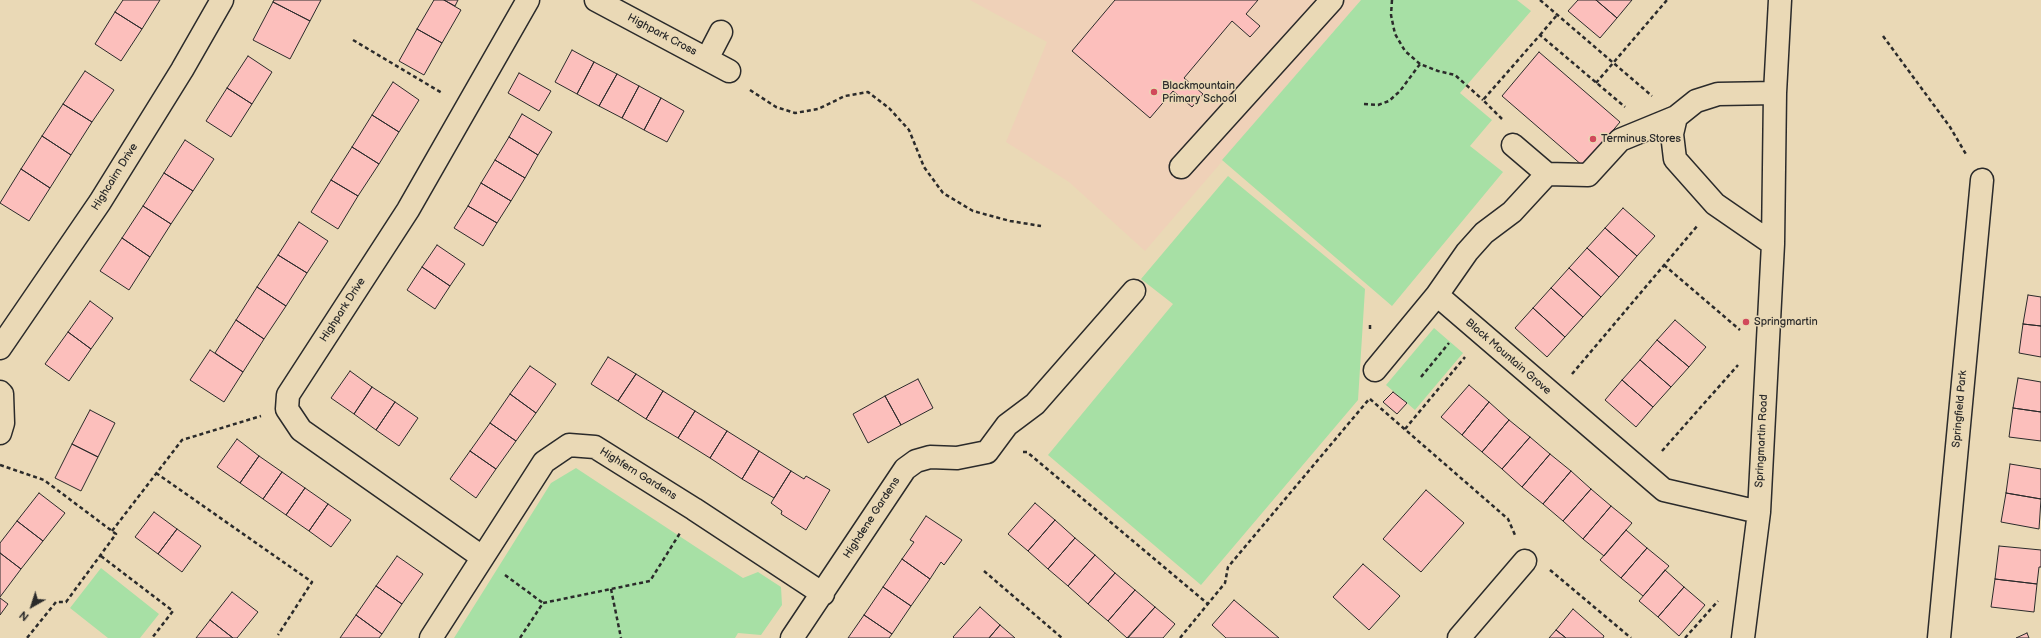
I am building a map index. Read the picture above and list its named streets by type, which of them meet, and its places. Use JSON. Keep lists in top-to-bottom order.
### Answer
{
  "streets": {
    "street": [
      "Highpark Cross",
      "Highcairn Drive",
      "Highpark Drive",
      "Black Mountain Grove",
      "Springfield Park",
      "Springmartin Road",
      "Highfern Gardens",
      "Highdene Gardens"
    ]
  },
  "crossings": [
    ["Black Mountain Grove", "Springmartin Road"],
    ["Highfern Gardens", "Highdene Gardens"]
  ],
  "places": ["Blackmountain Primary School", "Terminus Stores", "Springmartin"],
  "north": "bottom left"
}
